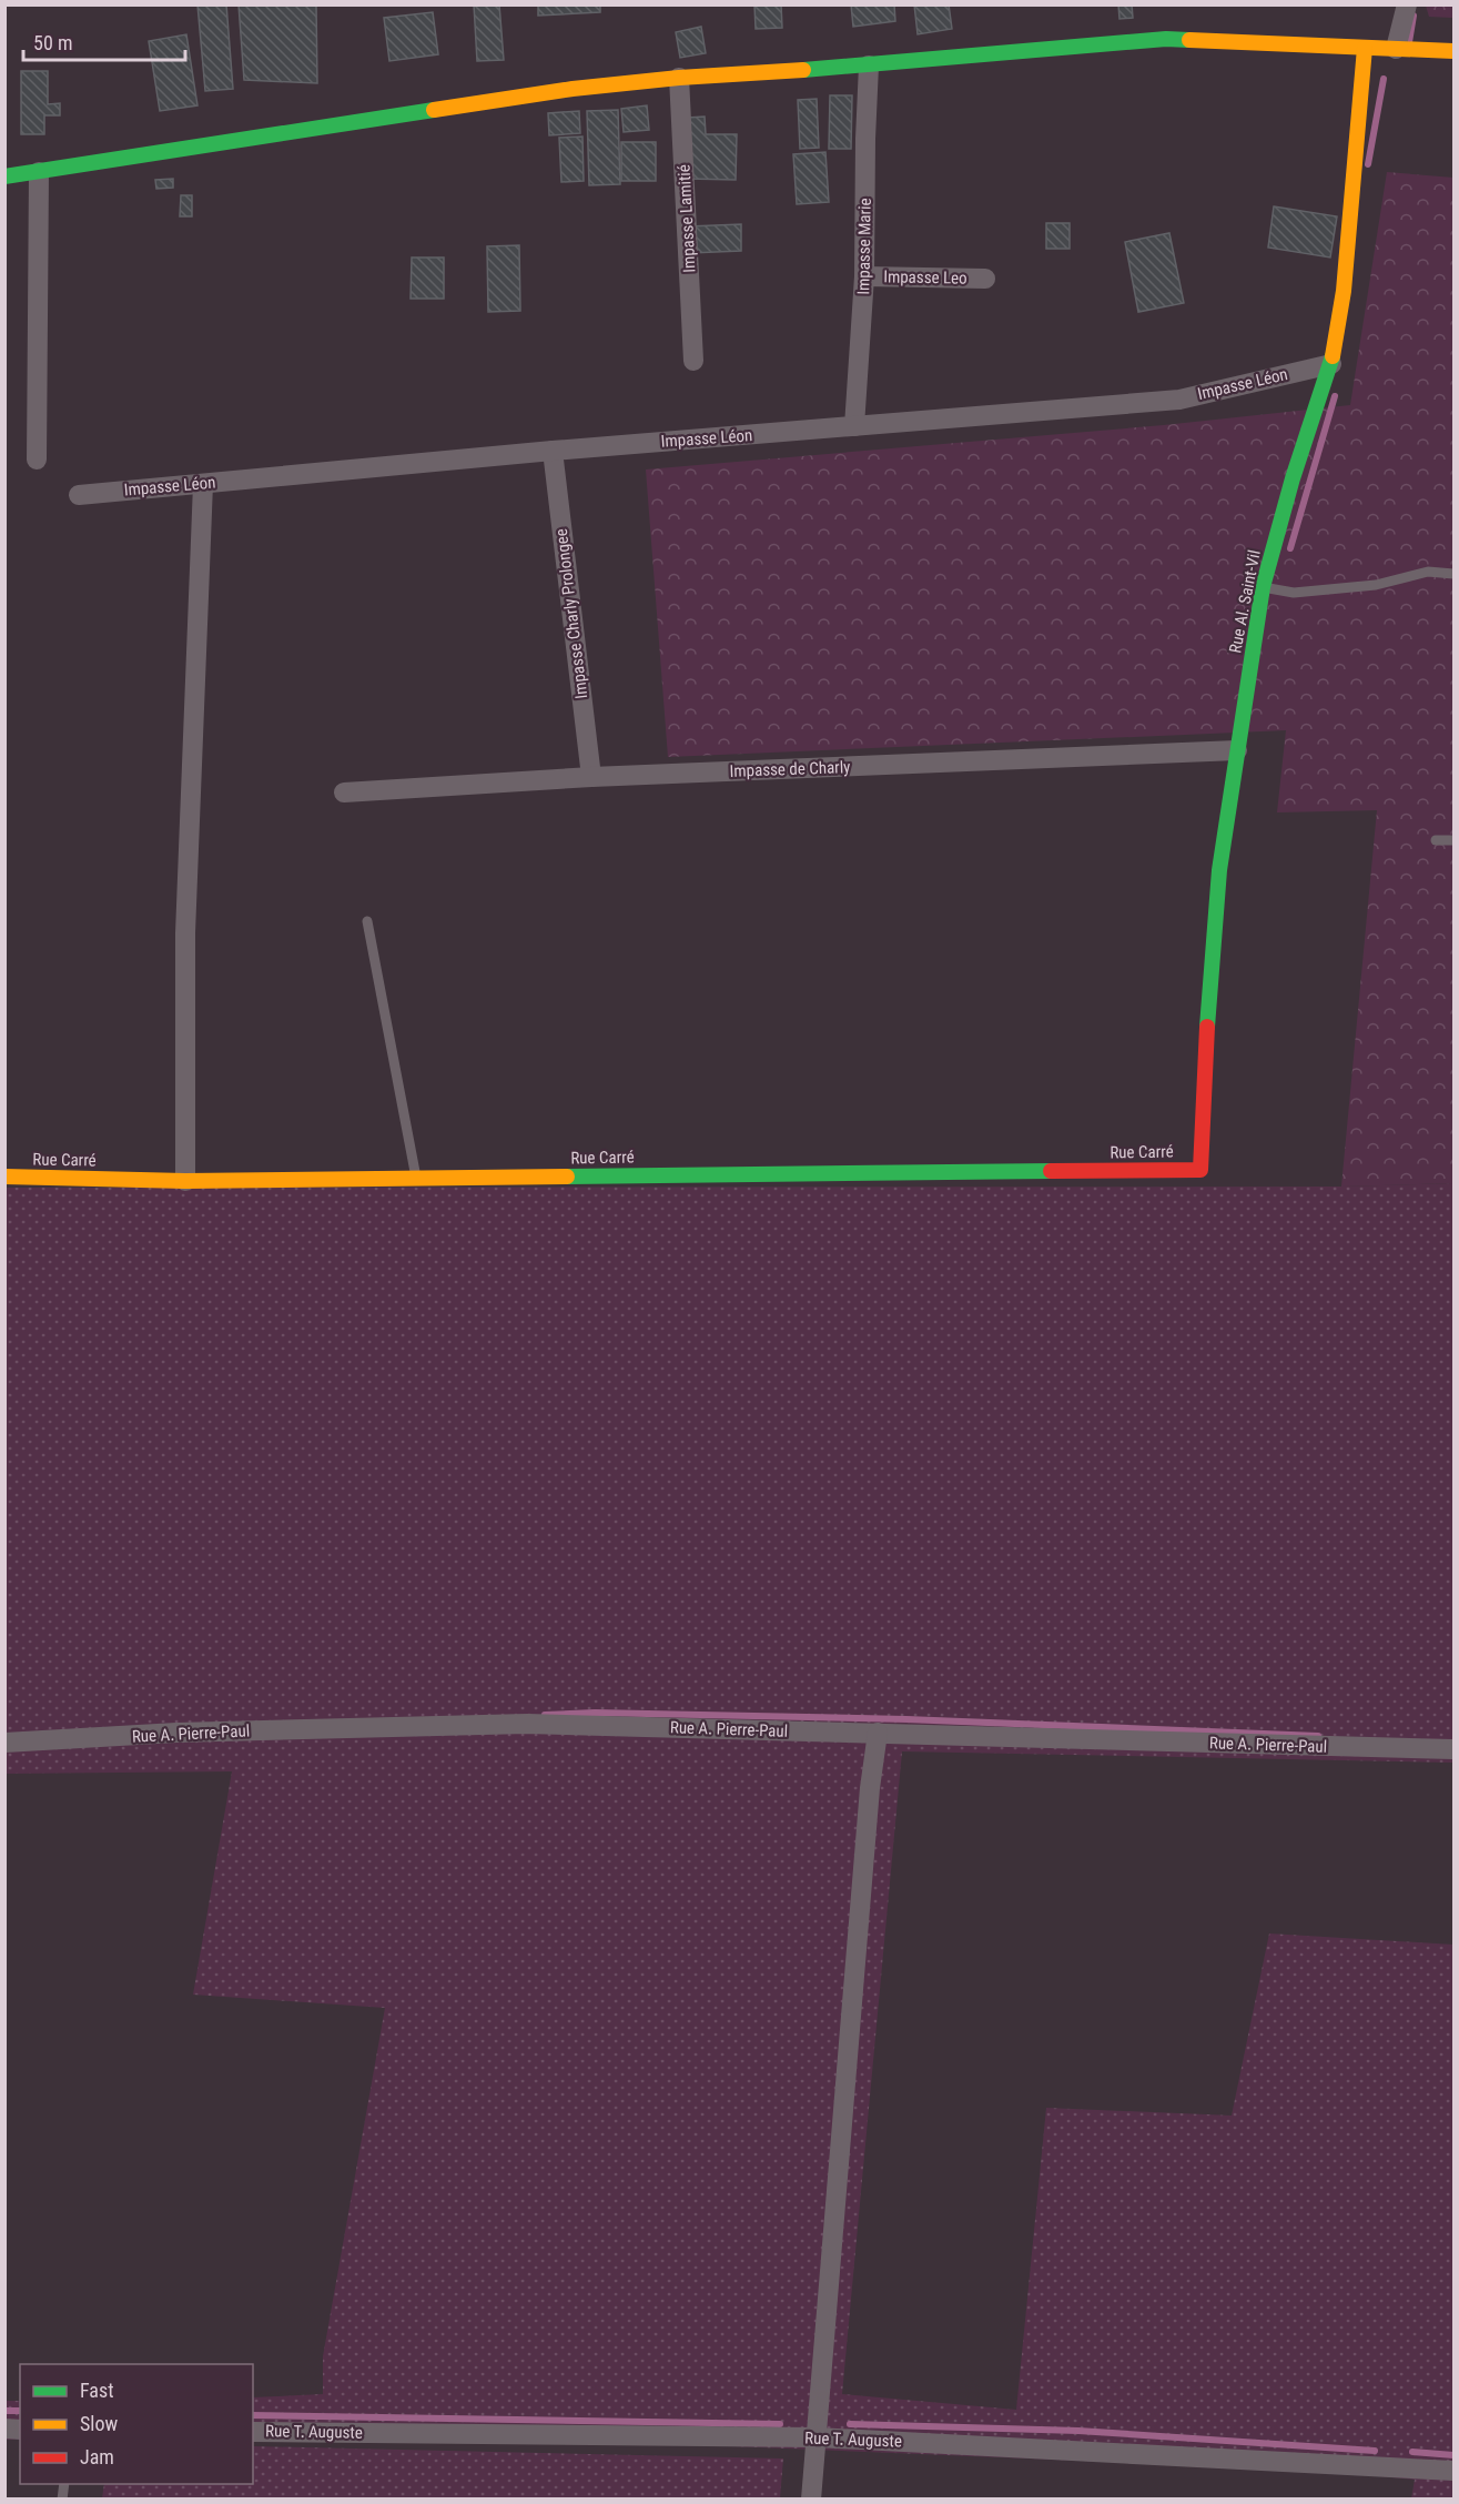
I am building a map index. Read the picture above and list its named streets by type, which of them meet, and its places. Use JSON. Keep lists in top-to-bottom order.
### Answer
{
  "streets": {
    "street": [
      "Impasse Lamitié",
      "Impasse Marie",
      "Impasse Leo",
      "Impasse Léon",
      "Rue Al. Saint-Vil",
      "Impasse Charly Prolongee",
      "Impasse de Charly",
      "Rue Carré",
      "Rue A. Pierre-Paul",
      "Rue T. Auguste"
    ]
  },
  "crossings": [
    ["Impasse Marie", "Impasse Leo"],
    ["Impasse Marie", "Impasse Léon"],
    ["Impasse Léon", "Rue Al. Saint-Vil"],
    ["Impasse Léon", "Impasse Charly Prolongee"],
    ["Rue Al. Saint-Vil", "Impasse de Charly"],
    ["Rue Al. Saint-Vil", "Rue Carré"],
    ["Impasse Charly Prolongee", "Impasse de Charly"]
  ],
  "legend": ["Fast", "Slow", "Jam"],
  "scale_bar": "50 m"
}
